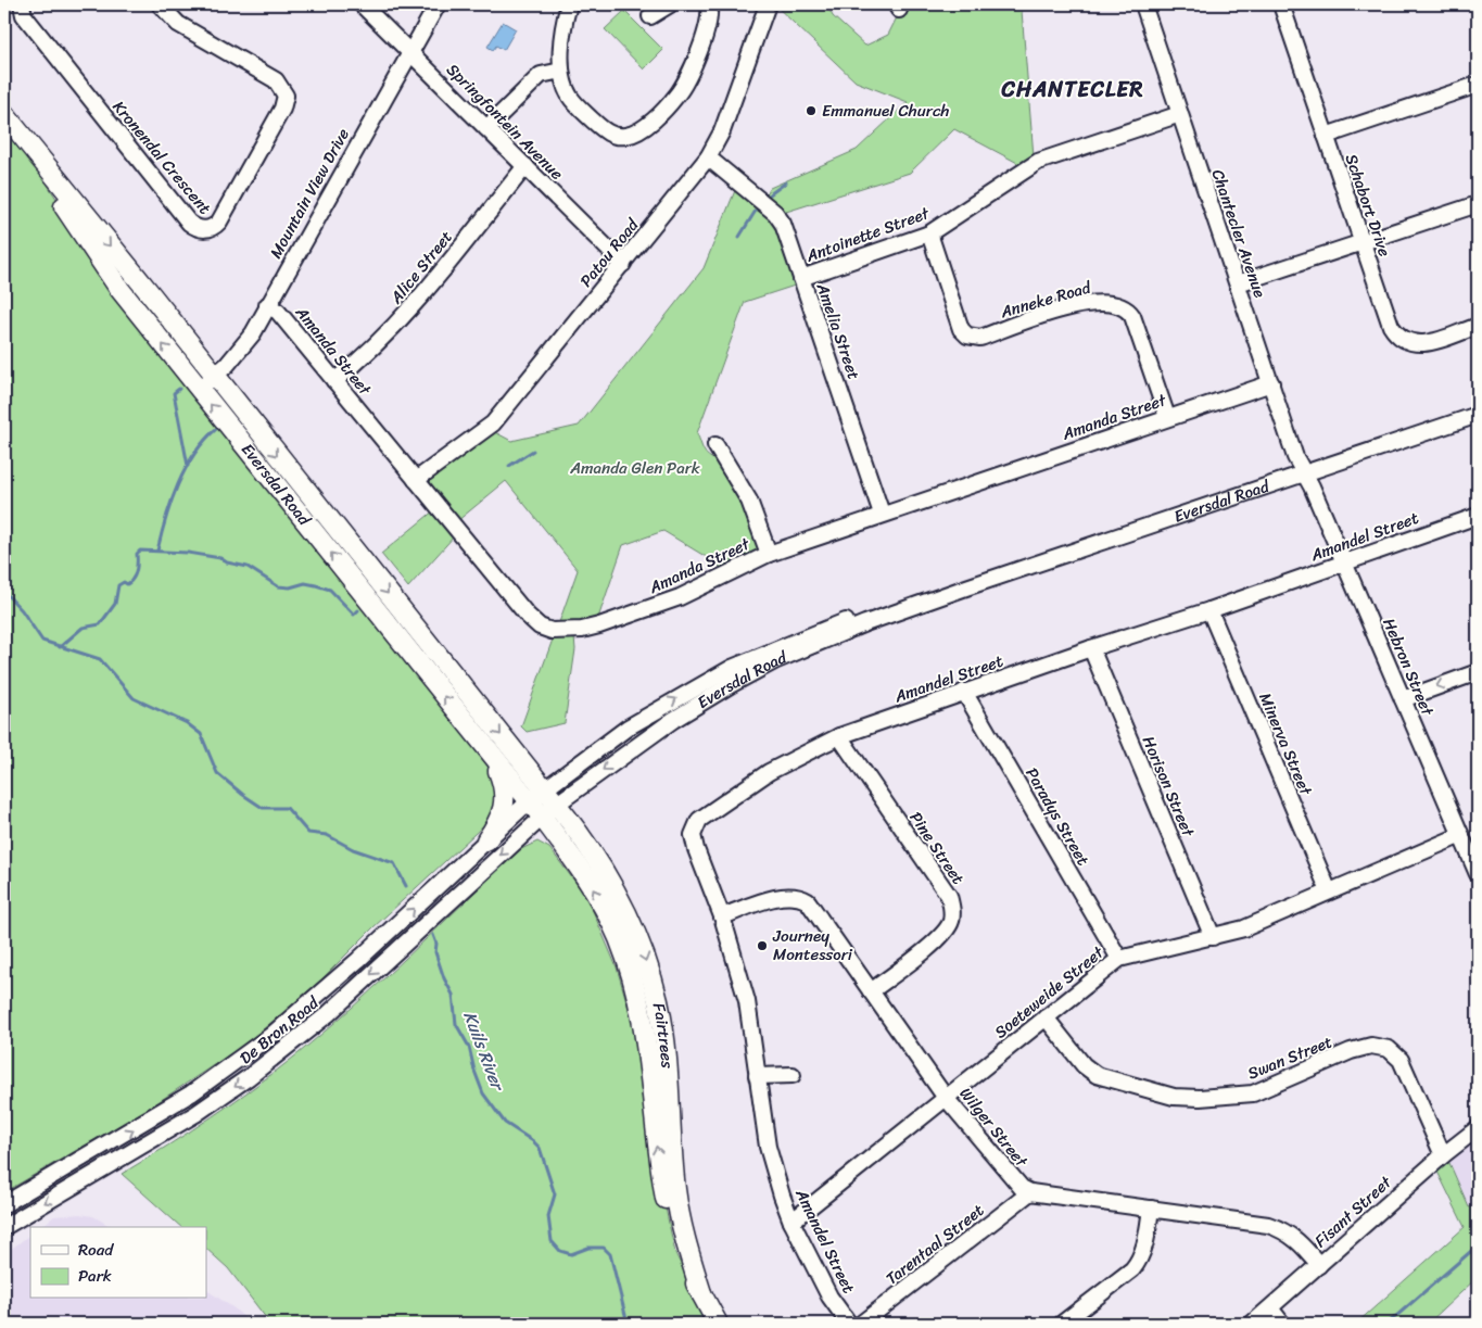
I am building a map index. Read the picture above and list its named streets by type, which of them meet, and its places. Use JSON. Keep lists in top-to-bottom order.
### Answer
{
  "streets": {
    "main road": ["Eversdal Road", "Fairtrees"],
    "street": [
      "Springfontein Avenue",
      "Kronendal Crescent",
      "Mountain View Drive",
      "Schabort Drive",
      "Chantecler Avenue",
      "Antoinette Street",
      "Patou Road",
      "Alice Street",
      "Anneke Road",
      "Amelia Street",
      "Amanda Street",
      "Amandel Street",
      "Hebron Street",
      "Minerva Street",
      "Horison Street",
      "Paradys Street",
      "Pine Street",
      "Soeteweide Street",
      "De Bron Road",
      "Swan Street",
      "Wilger Street",
      "Fisant Street",
      "Tarentaal Street"
    ]
  },
  "crossings": [
    ["Springfontein Avenue", "Mountain View Drive"],
    ["Springfontein Avenue", "Patou Road"],
    ["Springfontein Avenue", "Alice Street"],
    ["Mountain View Drive", "Amanda Street"],
    ["Mountain View Drive", "Eversdal Road"],
    ["Chantecler Avenue", "Antoinette Street"],
    ["Chantecler Avenue", "Amanda Street"],
    ["Chantecler Avenue", "Eversdal Road"],
    ["Chantecler Avenue", "Hebron Street"],
    ["Antoinette Street", "Anneke Road"],
    ["Antoinette Street", "Amelia Street"],
    ["Patou Road", "Amelia Street"],
    ["Patou Road", "Amanda Street"],
    ["Alice Street", "Amanda Street"],
    ["Anneke Road", "Amanda Street"],
    ["Amelia Street", "Amanda Street"],
    ["Eversdal Road", "Hebron Street"],
    ["Eversdal Road", "De Bron Road"],
    ["Eversdal Road", "Fairtrees"],
    ["Amandel Street", "Hebron Street"],
    ["Amandel Street", "Minerva Street"],
    ["Amandel Street", "Horison Street"],
    ["Amandel Street", "Paradys Street"],
    ["Amandel Street", "Pine Street"],
    ["Amandel Street", "Soeteweide Street"],
    ["Amandel Street", "Wilger Street"],
    ["Hebron Street", "Soeteweide Street"],
    ["Minerva Street", "Soeteweide Street"],
    ["Horison Street", "Soeteweide Street"],
    ["Paradys Street", "Soeteweide Street"],
    ["Pine Street", "Wilger Street"],
    ["Soeteweide Street", "Swan Street"],
    ["Soeteweide Street", "Wilger Street"],
    ["De Bron Road", "Fairtrees"],
    ["Swan Street", "Fisant Street"],
    ["Wilger Street", "Tarentaal Street"]
  ],
  "districts": ["CHANTECLER"],
  "water": ["Kuils River"],
  "parks": ["Amanda Glen Park"],
  "places": ["Emmanuel Church", "Journey Montessori"],
  "legend": ["Road", "Park"]
}
